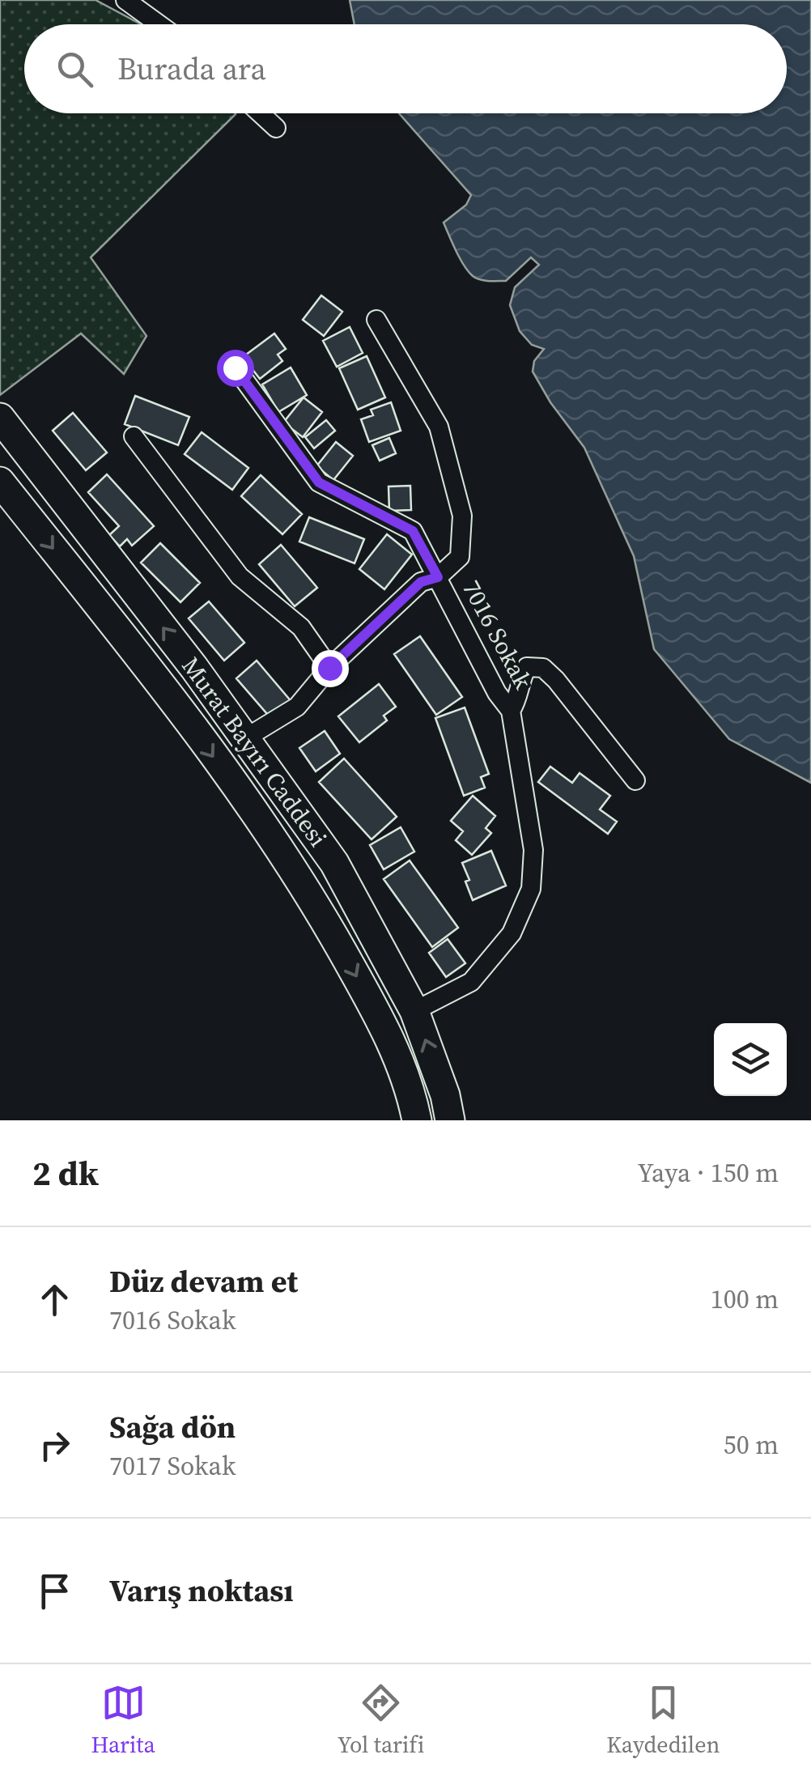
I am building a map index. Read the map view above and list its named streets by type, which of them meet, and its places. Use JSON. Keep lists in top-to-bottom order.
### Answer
{
  "streets": {
    "main road": ["Murat Bayırı Caddesi"],
    "street": ["7016 Sokak"]
  },
  "crossings": [
    ["7016 Sokak", "Murat Bayırı Caddesi"]
  ],
  "page": {
    "search": "Burada ara",
    "heading": ["2 dk", "Yaya · 150 m"],
    "list": [
      ["Düz devam et", "7016 Sokak", "100 m"],
      ["Sağa dön", "7017 Sokak", "50 m"],
      "Varış noktası"
    ],
    "nav": ["Harita", "Yol tarifi", "Kaydedilen"]
  }
}
